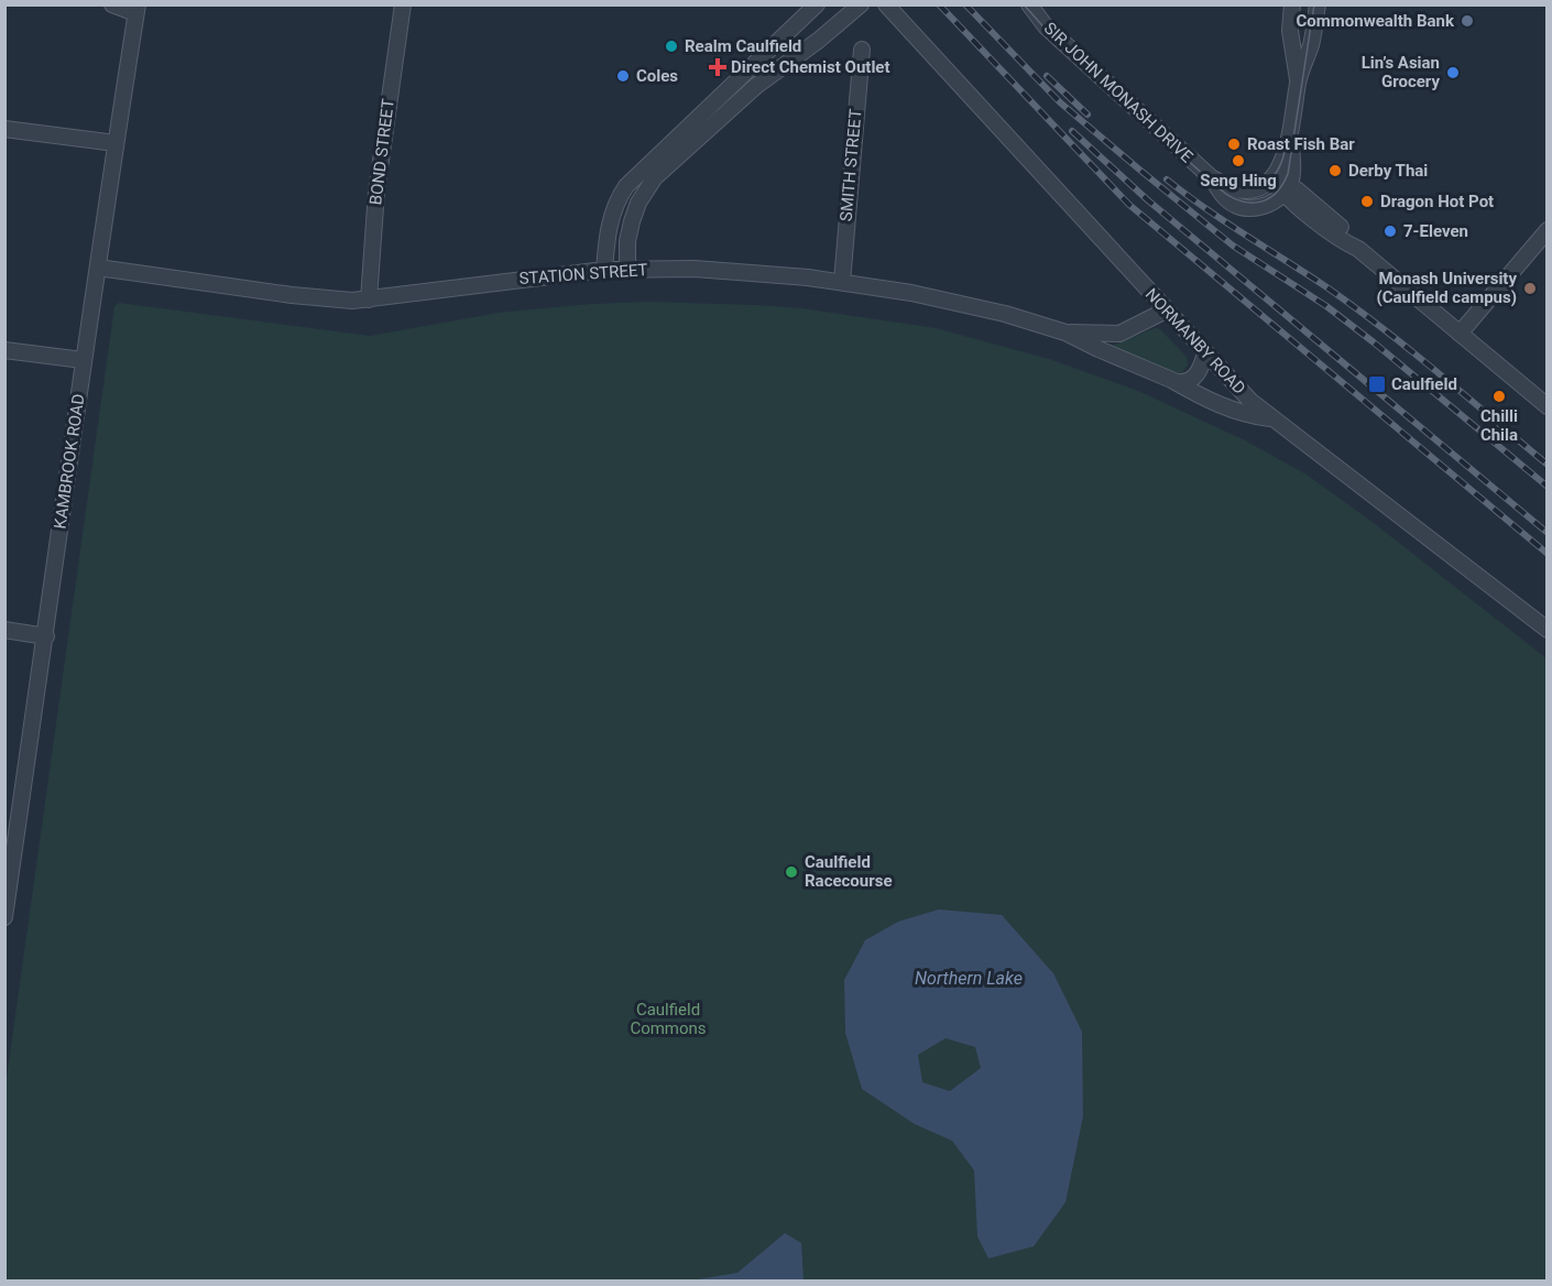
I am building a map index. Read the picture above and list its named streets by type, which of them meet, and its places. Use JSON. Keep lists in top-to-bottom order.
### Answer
{
  "streets": {
    "street": [
      "SIR JOHN MONASH DRIVE",
      "BOND STREET",
      "SMITH STREET",
      "STATION STREET",
      "NORMANBY ROAD",
      "KAMBROOK ROAD"
    ]
  },
  "crossings": [
    ["BOND STREET", "STATION STREET"],
    ["SMITH STREET", "STATION STREET"],
    ["STATION STREET", "NORMANBY ROAD"],
    ["STATION STREET", "KAMBROOK ROAD"]
  ],
  "water": ["Northern Lake"],
  "parks": ["Caulfield Commons"],
  "places": {
    "other": [
      "Commonwealth Bank",
      "Realm Caulfield",
      "Lin’s Asian Grocery",
      "Coles",
      "Roast Fish Bar",
      "Seng Hing",
      "Derby Thai",
      "Dragon Hot Pot",
      "7-Eleven",
      "Monash University (Caulfield campus)",
      "Chilli Chila",
      "Caulfield Racecourse"
    ],
    "health": ["Direct Chemist Outlet"],
    "transit": ["Caulfield"]
  }
}
